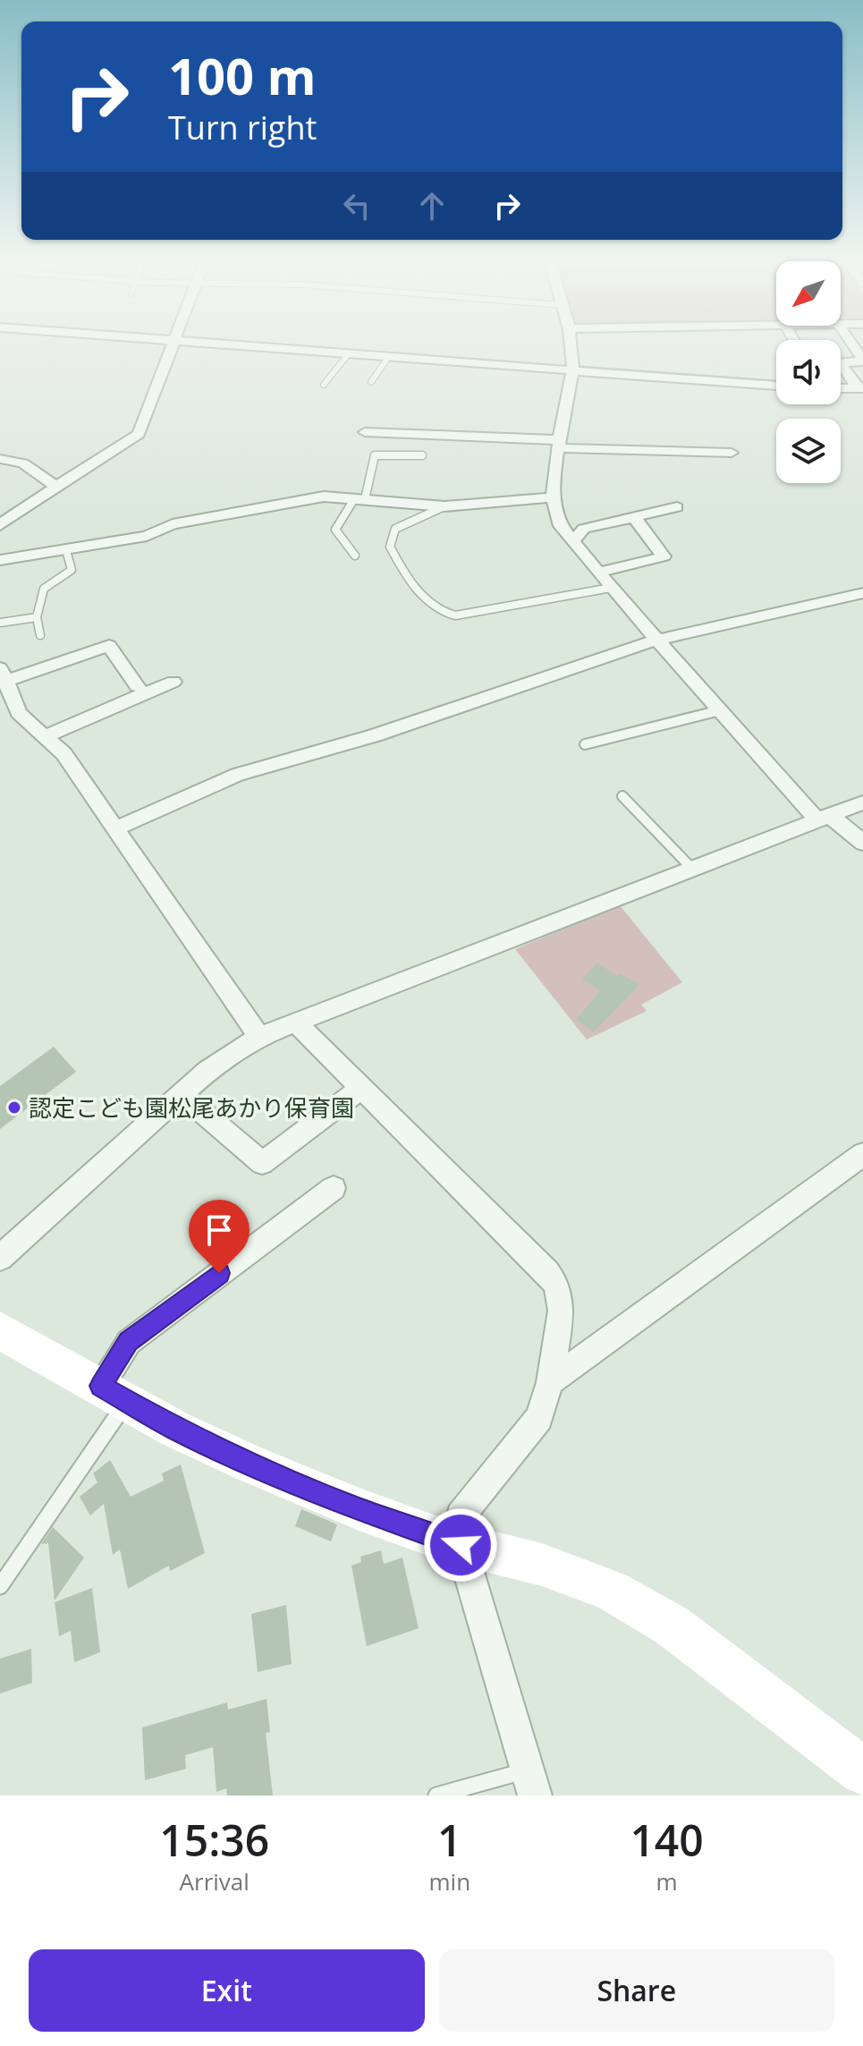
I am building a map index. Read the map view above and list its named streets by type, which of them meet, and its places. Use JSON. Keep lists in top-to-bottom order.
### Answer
{
  "places": ["認定こども園松尾あかり保育園"],
  "north": "bottom left",
  "page": {
    "turn": ["100 m", "Turn right"],
    "eta": [
      "15:36",
      "Arrival",
      "1",
      "min",
      "140",
      "m"
    ],
    "buttons": ["Exit", "Share"]
  }
}
